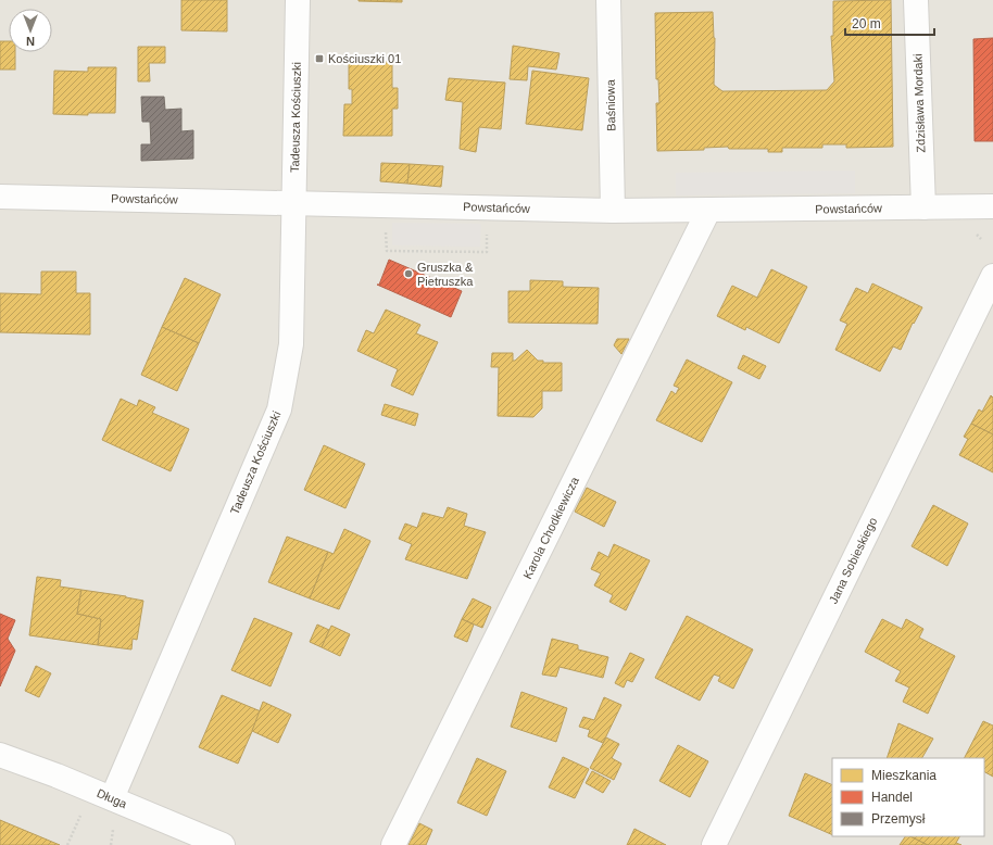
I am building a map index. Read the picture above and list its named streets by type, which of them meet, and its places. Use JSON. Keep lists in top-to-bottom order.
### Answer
{
  "streets": {
    "street": [
      "Zdzisława Mordaki",
      "Baśniowa",
      "Tadeusza Kościuszki",
      "Powstańców",
      "Karola Chodkiewicza",
      "Jana Sobieskiego",
      "Długa"
    ]
  },
  "crossings": [
    ["Zdzisława Mordaki", "Powstańców"],
    ["Baśniowa", "Powstańców"],
    ["Tadeusza Kościuszki", "Powstańców"],
    ["Tadeusza Kościuszki", "Długa"],
    ["Powstańców", "Karola Chodkiewicza"]
  ],
  "places": {
    "transit": ["Kościuszki 01"],
    "other": ["Gruszka & Pietruszka"]
  },
  "legend": ["Mieszkania", "Handel", "Przemysł"],
  "scale_bar": "20 m",
  "north": "bottom"
}
